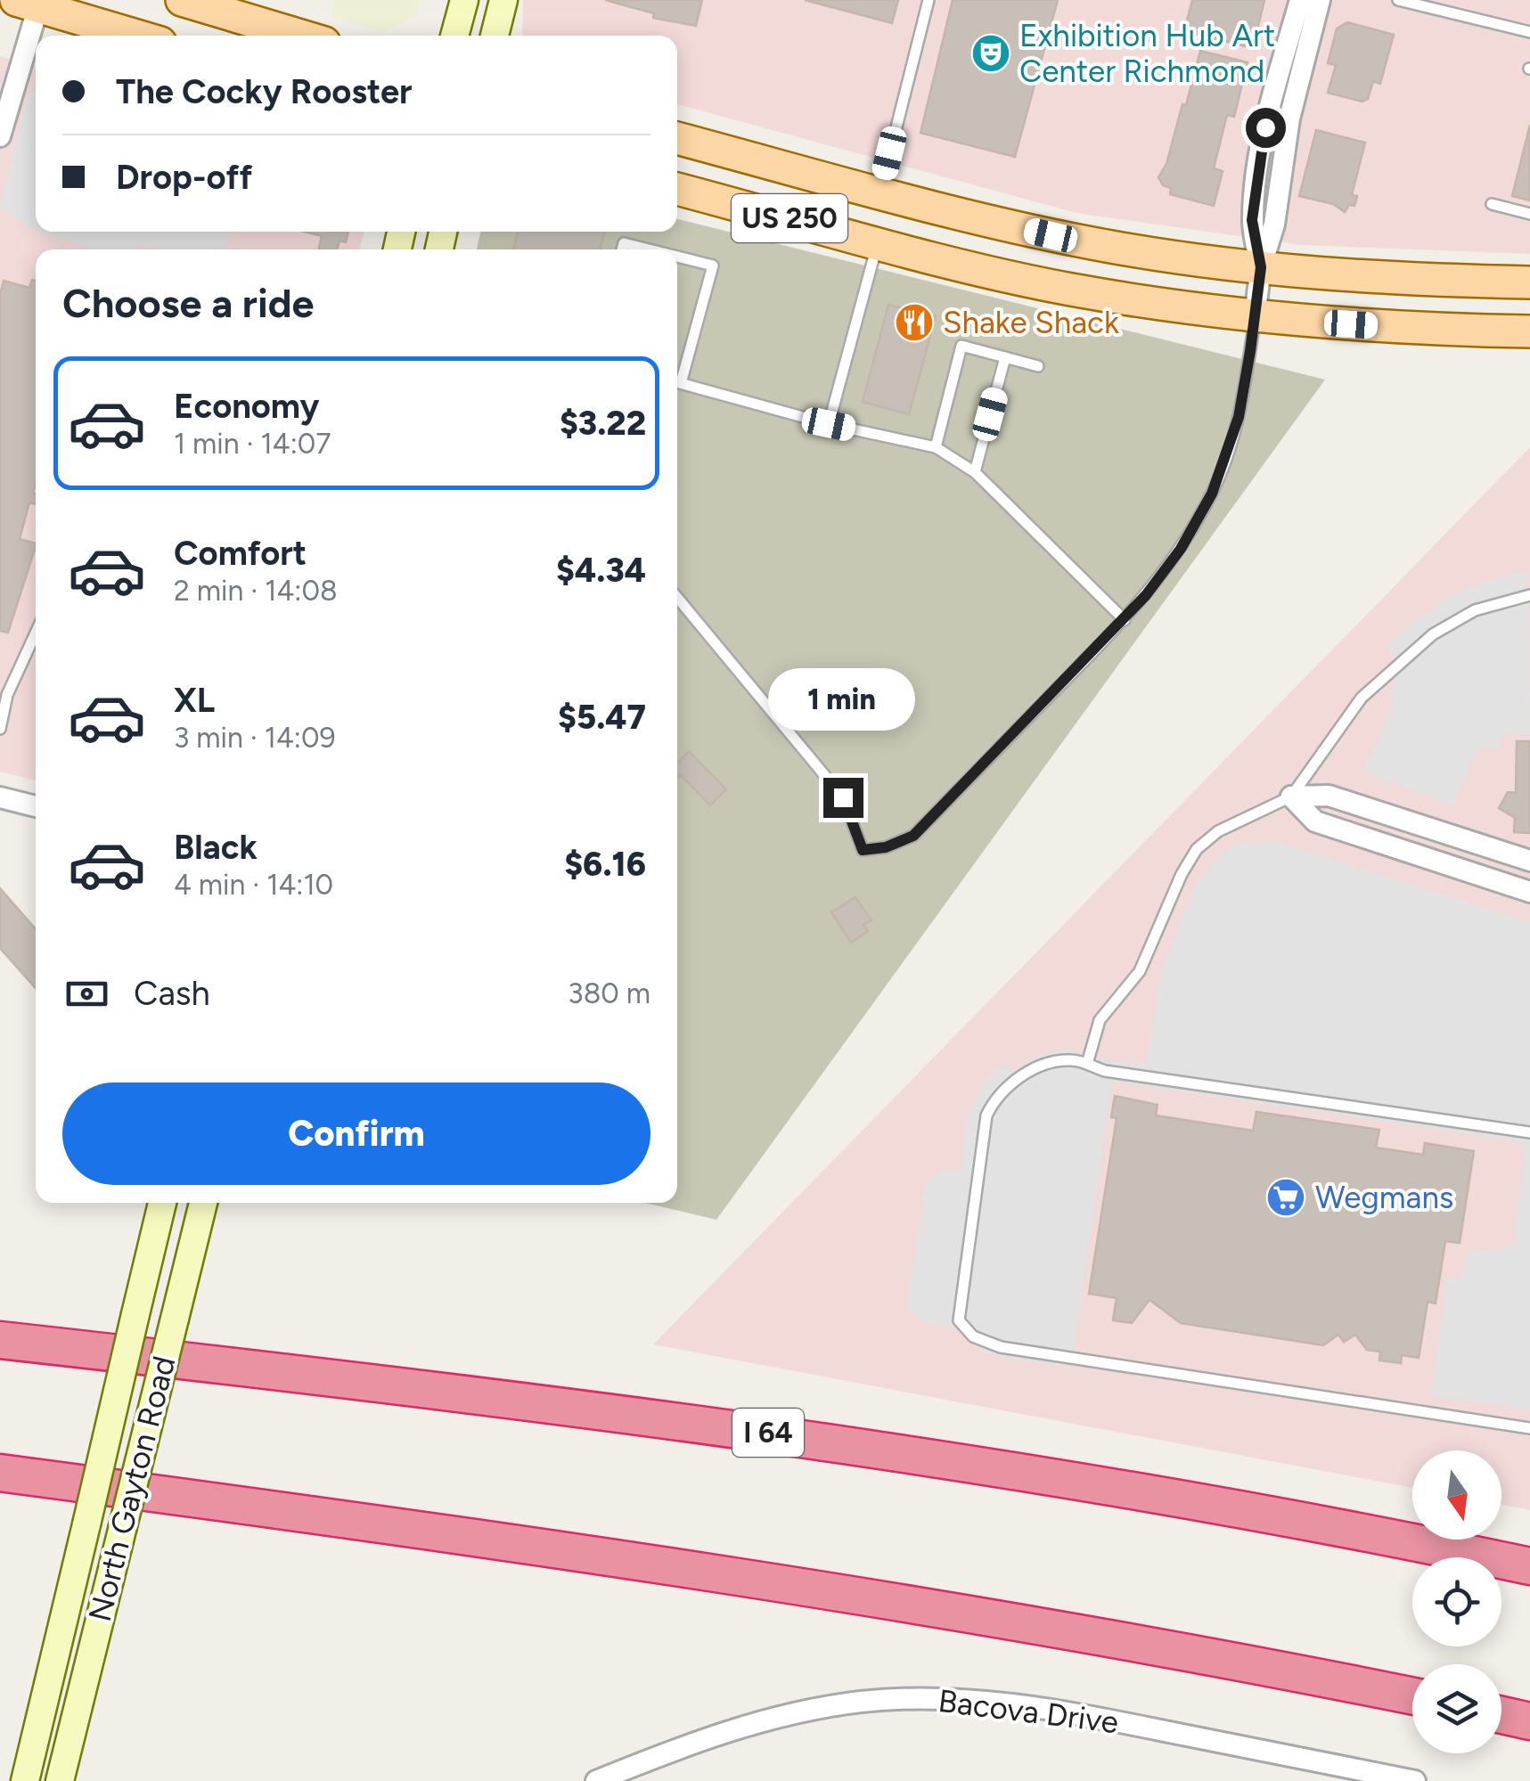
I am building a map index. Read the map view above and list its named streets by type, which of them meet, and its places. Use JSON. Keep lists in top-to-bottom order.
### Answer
{
  "streets": {
    "highway": ["I 64"],
    "main road": ["US 250", "North Gayton Road"],
    "street": ["Bacova Drive"]
  },
  "places": {
    "theatre": ["Exhibition Hub Art Center Richmond"],
    "restaurant": ["Shake Shack"],
    "supermarket": ["Wegmans"]
  },
  "north": "bottom",
  "page": {
    "banner": ["The Cocky Rooster", "Drop-off"],
    "heading": "Choose a ride",
    "list": [
      {
        "name": "Economy",
        "note": "1 min · 14:07",
        "value": "$3.22"
      },
      {
        "name": "Comfort",
        "note": "2 min · 14:08",
        "value": "$4.34"
      },
      {
        "name": "XL",
        "note": "3 min · 14:09",
        "value": "$5.47"
      },
      {
        "name": "Black",
        "note": "4 min · 14:10",
        "value": "$6.16"
      }
    ],
    "bubble": "1 min",
    "pay": ["Cash", "380 m"],
    "buttons": "Confirm"
  }
}
